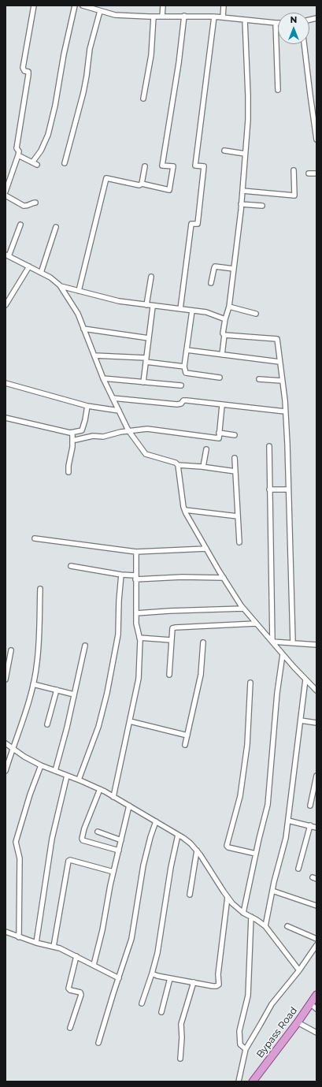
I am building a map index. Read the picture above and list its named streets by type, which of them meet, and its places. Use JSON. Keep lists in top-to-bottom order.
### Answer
{
  "streets": {
    "main road": ["Bypass Road"]
  },
  "north": "top"
}
